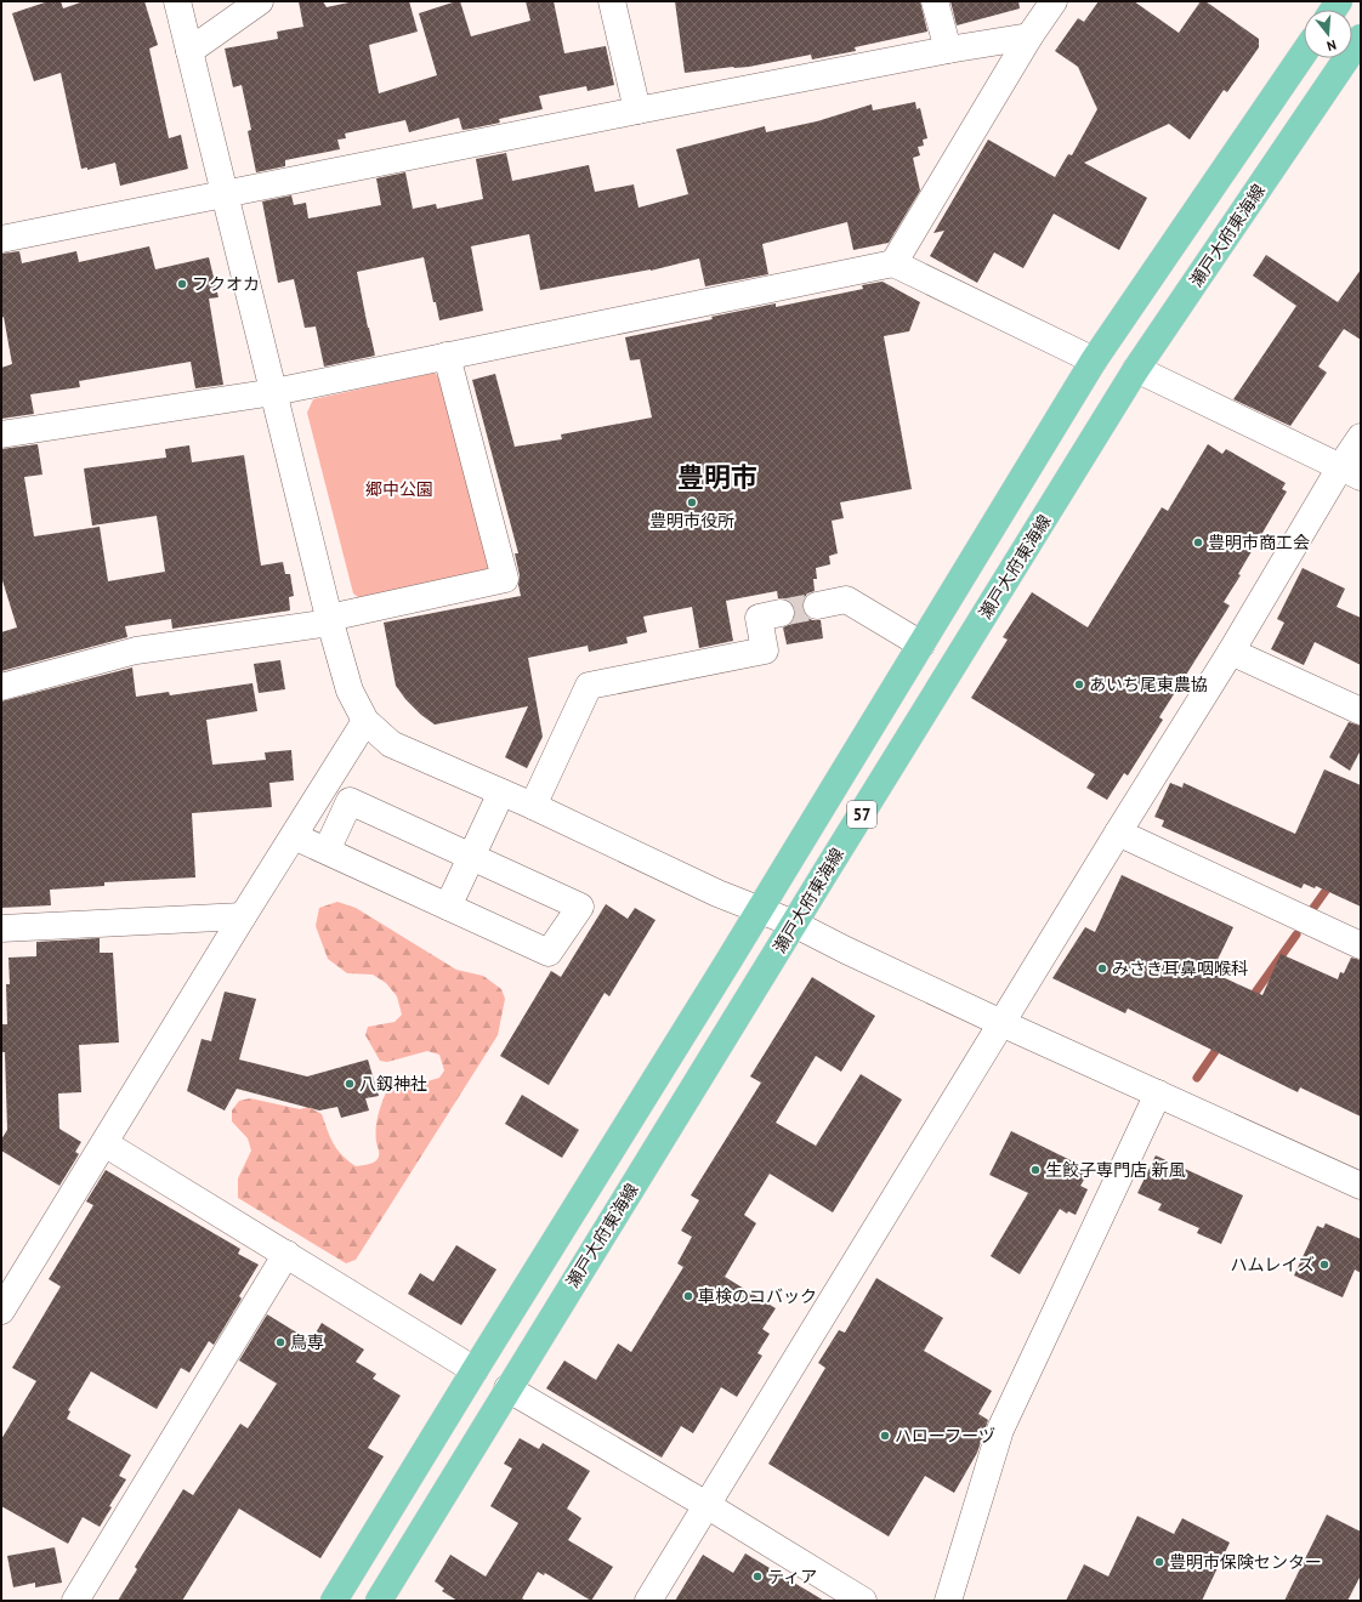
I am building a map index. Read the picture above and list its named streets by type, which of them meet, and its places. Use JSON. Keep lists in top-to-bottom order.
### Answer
{
  "streets": {
    "main road": ["瀬戸大府東海線", "57"]
  },
  "districts": ["豊明市"],
  "parks": ["郷中公園"],
  "places": [
    "フクオカ",
    "豊明市役所",
    "豊明市商工会",
    "あいち尾東農協",
    "みさき耳鼻咽喉科",
    "八釼神社",
    "生餃子専門店 新風",
    "ハムレイズ",
    "車検のコバック",
    "鳥専",
    "ハローフーヅ",
    "豊明市保険センター",
    "ティア"
  ],
  "north": "bottom"
}
